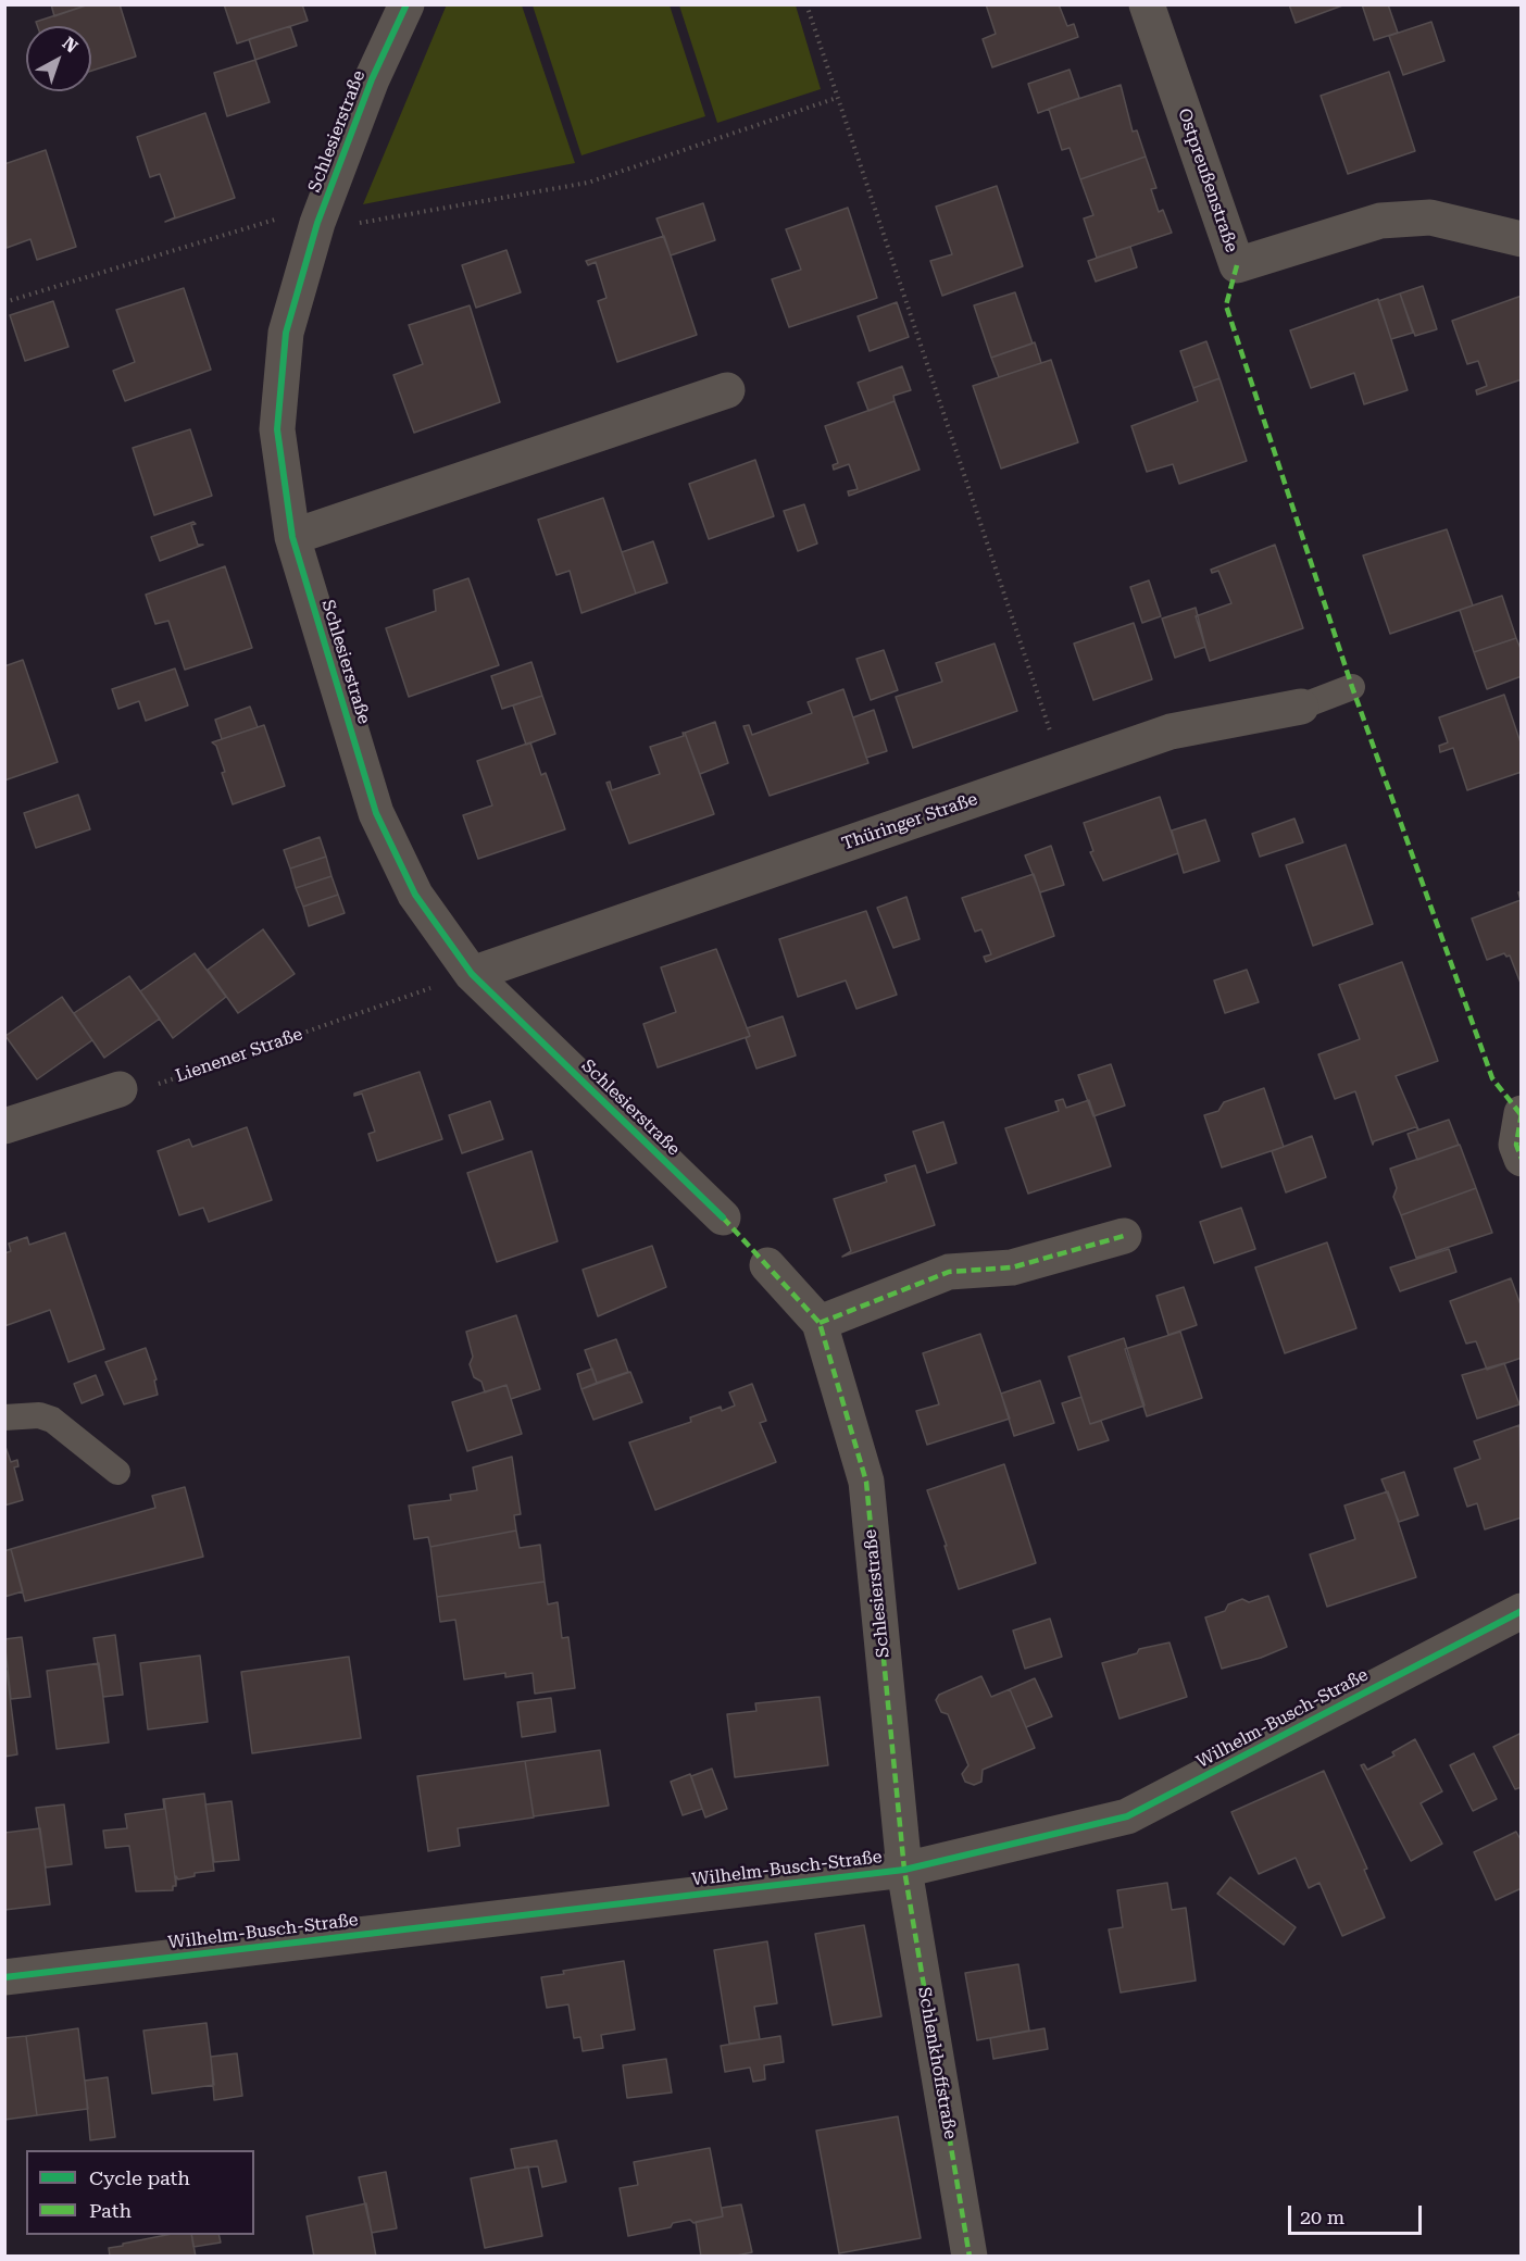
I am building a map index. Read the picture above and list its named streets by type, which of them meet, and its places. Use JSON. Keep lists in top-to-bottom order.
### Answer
{
  "streets": {
    "street": [
      "Schlesierstraße",
      "Ostpreußenstraße",
      "Thüringer Straße",
      "Wilhelm-Busch-Straße",
      "Schlenkhoffstraße"
    ],
    "path": ["Lienener Straße"]
  },
  "crossings": [
    ["Schlesierstraße", "Thüringer Straße"],
    ["Schlesierstraße", "Lienener Straße"],
    ["Schlesierstraße", "Wilhelm-Busch-Straße"],
    ["Schlesierstraße", "Schlenkhoffstraße"],
    ["Thüringer Straße", "Lienener Straße"],
    ["Wilhelm-Busch-Straße", "Schlenkhoffstraße"]
  ],
  "legend": ["Cycle path", "Path"],
  "scale_bar": "20 m",
  "north": "top right"
}
